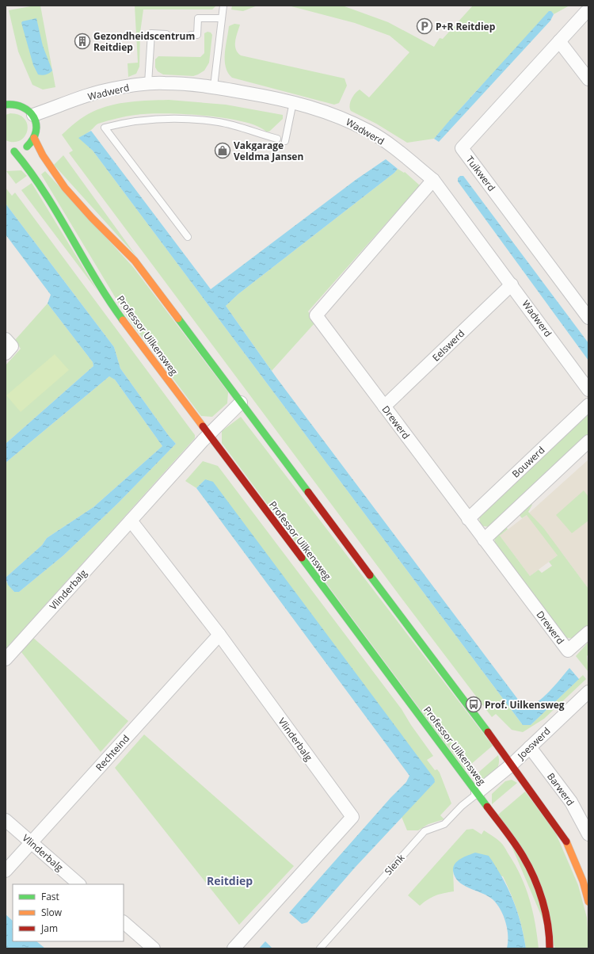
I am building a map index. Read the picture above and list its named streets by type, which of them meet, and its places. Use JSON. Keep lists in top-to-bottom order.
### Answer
{
  "streets": {
    "street": [
      "Wadwerd",
      "Tuikwerd",
      "Professor Uilkensweg",
      "Eelswerd",
      "Drewerd",
      "Bouwerd",
      "Vlinderbalg",
      "Joeswerd",
      "Rechteind",
      "Barwerd"
    ],
    "lane": ["Slenk"]
  },
  "crossings": [
    ["Wadwerd", "Eelswerd"],
    ["Wadwerd", "Drewerd"],
    ["Professor Uilkensweg", "Vlinderbalg"],
    ["Professor Uilkensweg", "Joeswerd"],
    ["Professor Uilkensweg", "Slenk"],
    ["Eelswerd", "Drewerd"],
    ["Drewerd", "Bouwerd"],
    ["Vlinderbalg", "Rechteind"],
    ["Joeswerd", "Barwerd"],
    ["Joeswerd", "Slenk"]
  ],
  "districts": ["Reitdiep"],
  "places": {
    "parking": ["P+R Reitdiep"],
    "building": ["Gezondheidscentrum Reitdiep"],
    "shop": ["Vakgarage Veldma Jansen"],
    "bus stop": ["Prof. Uilkensweg"]
  },
  "legend": ["Fast", "Slow", "Jam"]
}
